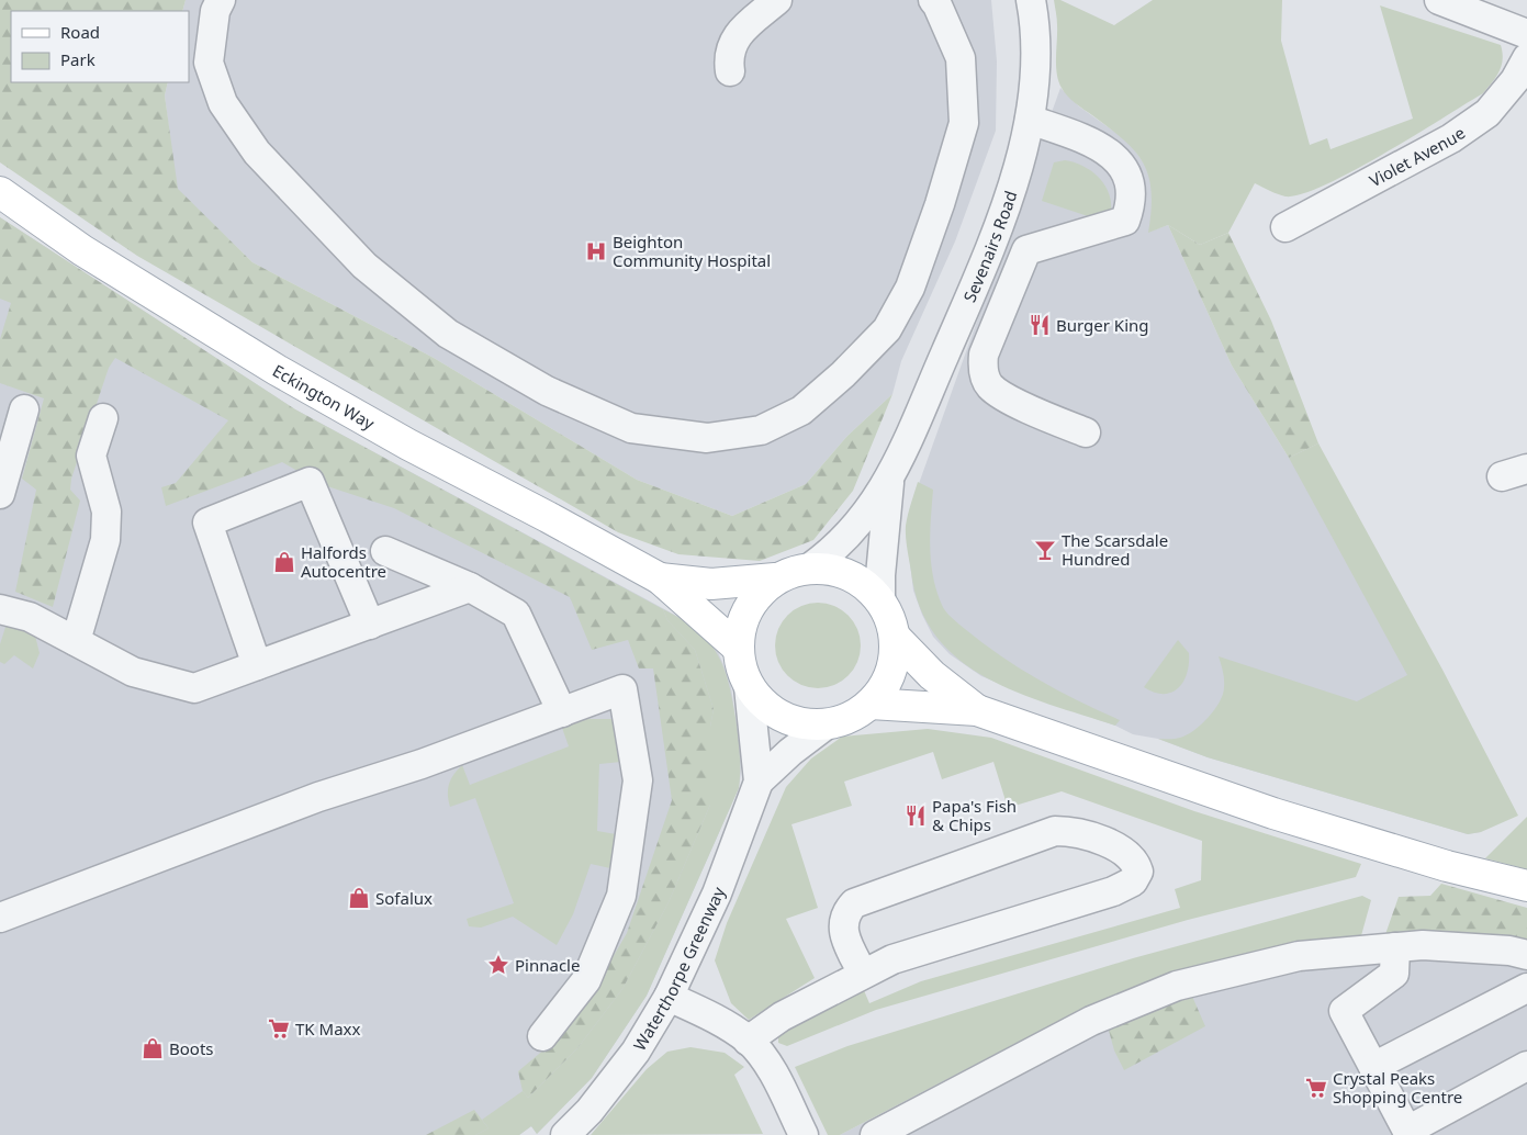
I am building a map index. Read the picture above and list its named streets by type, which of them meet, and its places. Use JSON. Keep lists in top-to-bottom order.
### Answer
{
  "streets": {
    "main road": ["Eckington Way"],
    "street": ["Violet Avenue", "Sevenairs Road", "Waterthorpe Greenway"]
  },
  "crossings": [
    ["Sevenairs Road", "Eckington Way"],
    ["Sevenairs Road", "Waterthorpe Greenway"],
    ["Eckington Way", "Waterthorpe Greenway"]
  ],
  "places": {
    "hospital": ["Beighton Community Hospital"],
    "restaurant": ["Burger King", "Papa's Fish & Chips"],
    "bar": ["The Scarsdale Hundred"],
    "shop": ["Halfords Autocentre", "Sofalux", "Boots"],
    "place": ["Pinnacle"],
    "supermarket": ["TK Maxx", "Crystal Peaks Shopping Centre"]
  },
  "legend": ["Road", "Park"]
}
